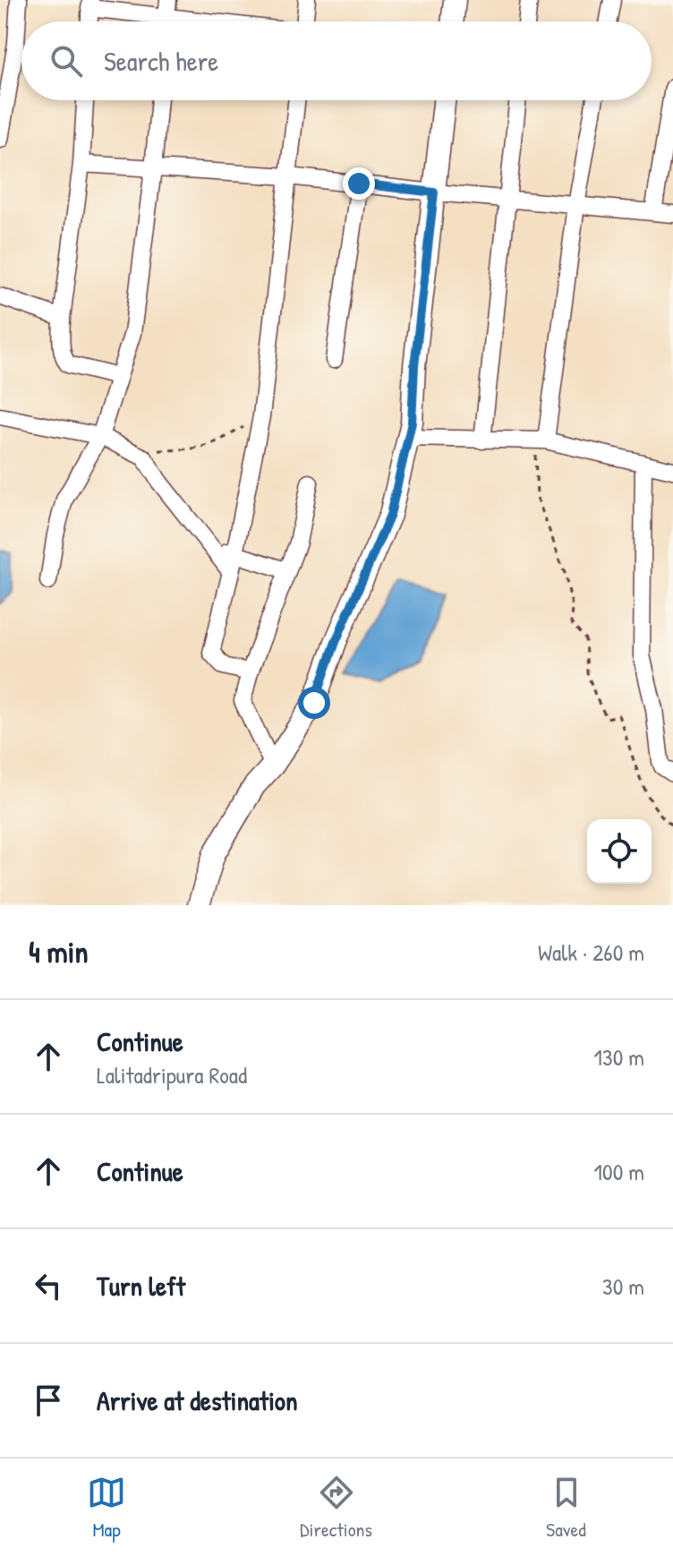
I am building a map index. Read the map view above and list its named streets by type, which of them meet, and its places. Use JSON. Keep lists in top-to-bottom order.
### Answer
{
  "page": {
    "search": "Search here",
    "heading": ["4 min", "Walk · 260 m"],
    "list": [
      ["Continue", "Lalitadripura Road", "130 m"],
      ["Continue", "100 m"],
      ["Turn left", "30 m"],
      "Arrive at destination"
    ],
    "nav": ["Map", "Directions", "Saved"]
  }
}
